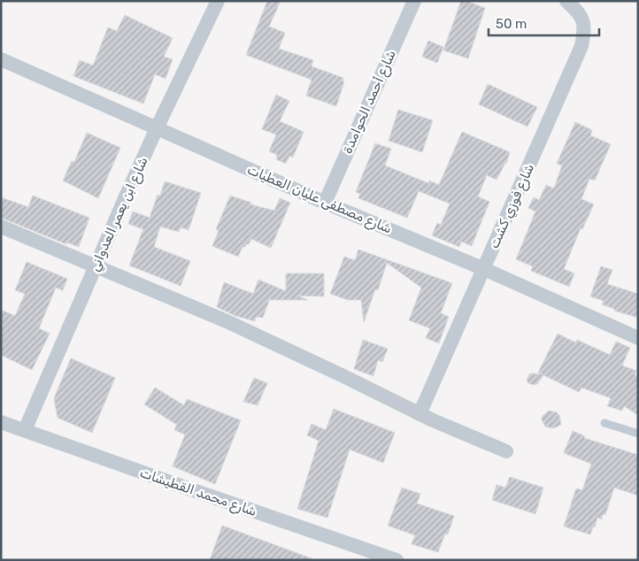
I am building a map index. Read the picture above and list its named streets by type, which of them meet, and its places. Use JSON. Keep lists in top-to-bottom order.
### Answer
{
  "streets": {
    "street": [
      "شارع أحمد الحوامدة",
      "شارع مصطفى عليان العطيات",
      "شارع فوزي كشت",
      "شارع ابن يعمر العدواني",
      "شارع محمد القطيشات"
    ]
  },
  "crossings": [
    ["شارع أحمد الحوامدة", "شارع مصطفى عليان العطيات"],
    ["شارع مصطفى عليان العطيات", "شارع فوزي كشت"],
    ["شارع مصطفى عليان العطيات", "شارع ابن يعمر العدواني"],
    ["شارع ابن يعمر العدواني", "شارع محمد القطيشات"]
  ],
  "scale_bar": "50 m"
}
